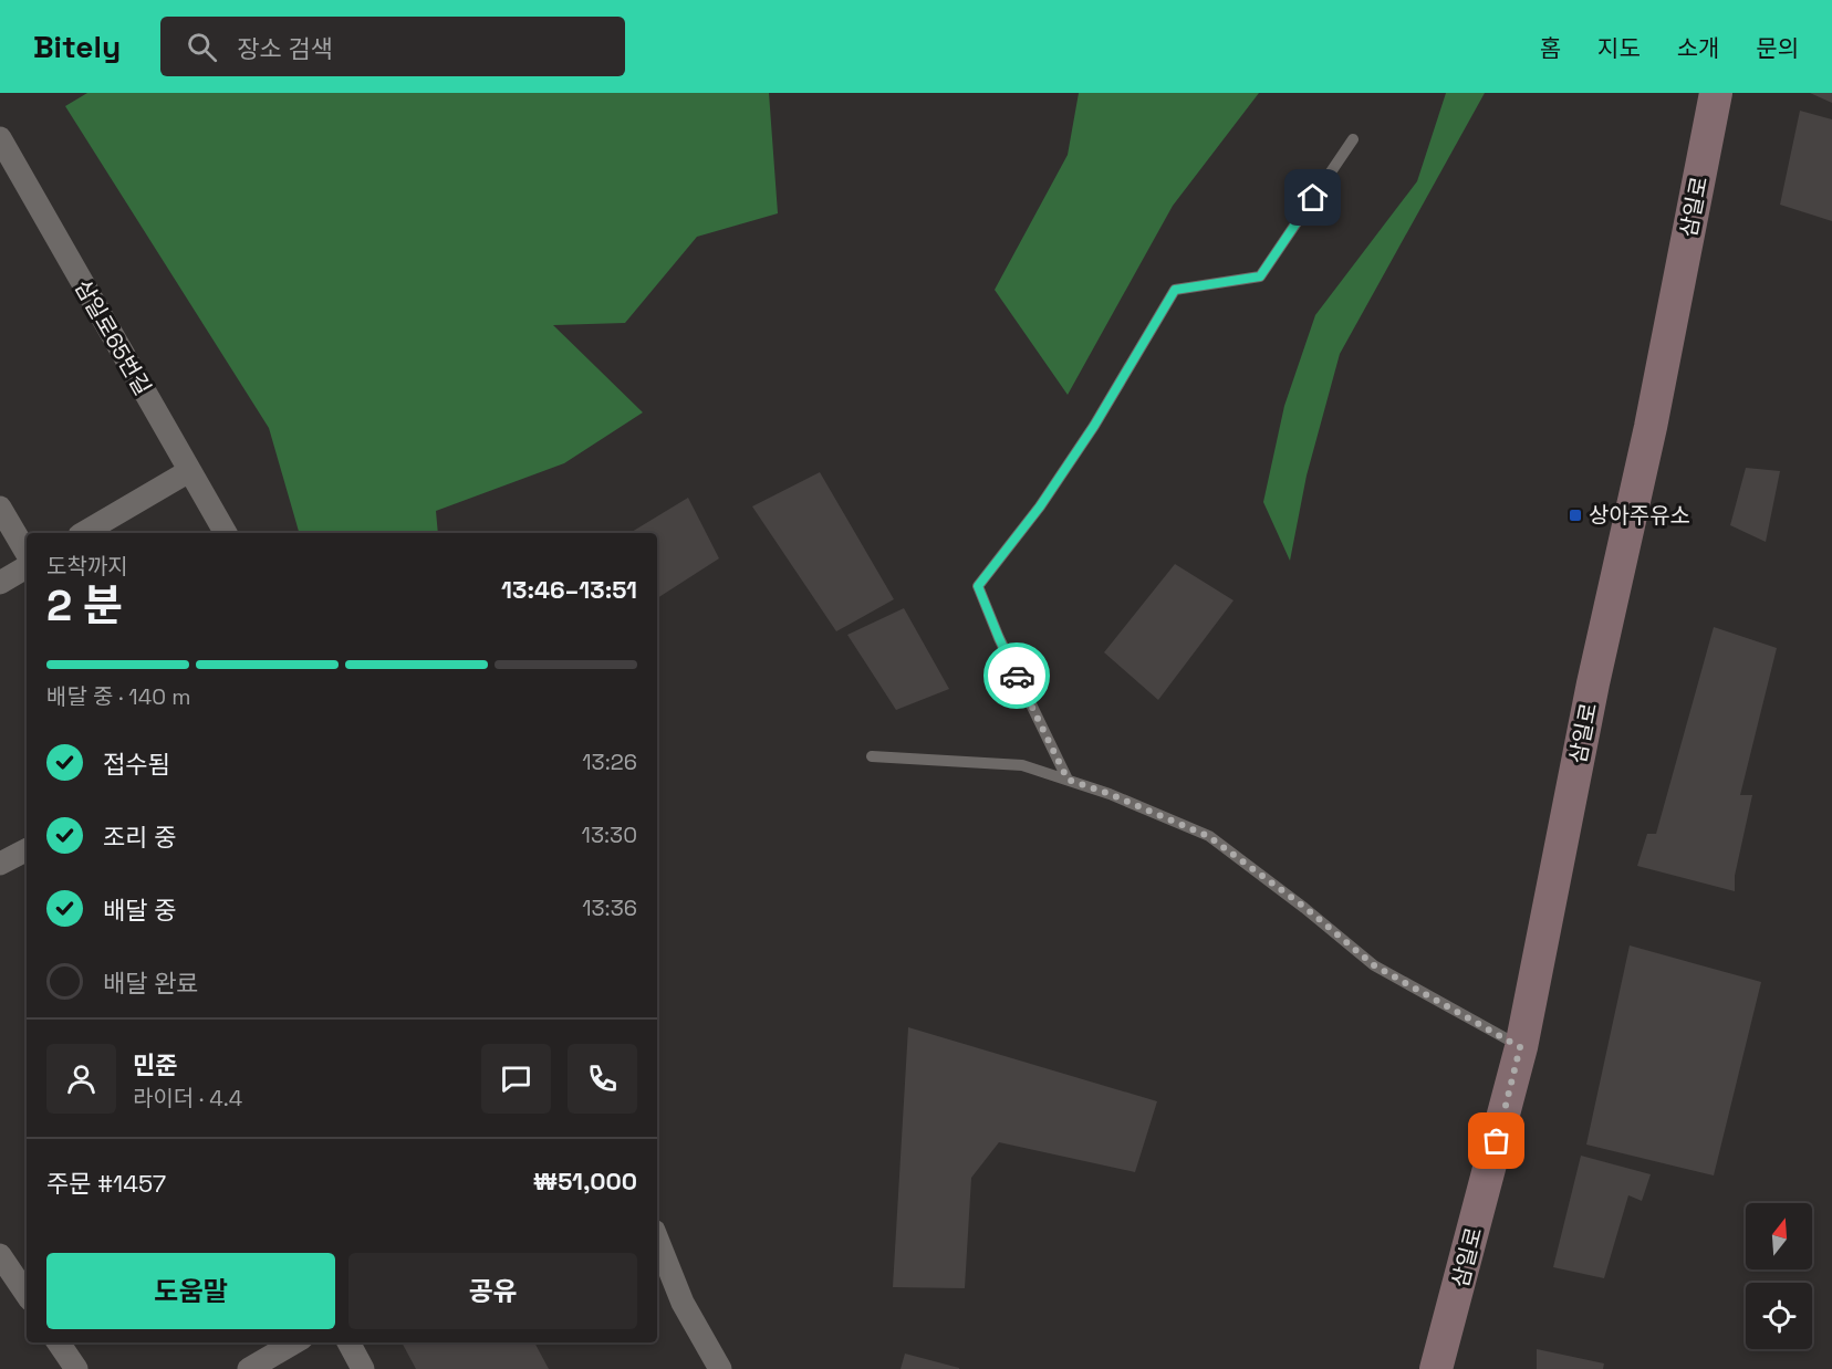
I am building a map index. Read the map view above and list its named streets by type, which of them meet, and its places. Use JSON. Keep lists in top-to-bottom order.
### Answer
{
  "streets": {
    "main road": ["삼일로"],
    "street": ["삼일로65번길"]
  },
  "places": {
    "transit": ["상아주유소"]
  },
  "north": "top",
  "page": {
    "header": "Bitely",
    "search": "장소 검색",
    "nav": [
      "홈",
      "지도",
      "소개",
      "문의"
    ],
    "heading": ["2 분", "도착까지", "13:46–13:51"],
    "panel": [
      "민준",
      "라이더 · 4.4",
      "주문 #1457",
      "₩51,000"
    ],
    "bar": "배달 중 · 140 m",
    "list": [
      ["접수됨", "13:26"],
      ["조리 중", "13:30"],
      ["배달 중", "13:36"],
      "배달 완료"
    ],
    "buttons": ["도움말", "공유"]
  }
}
